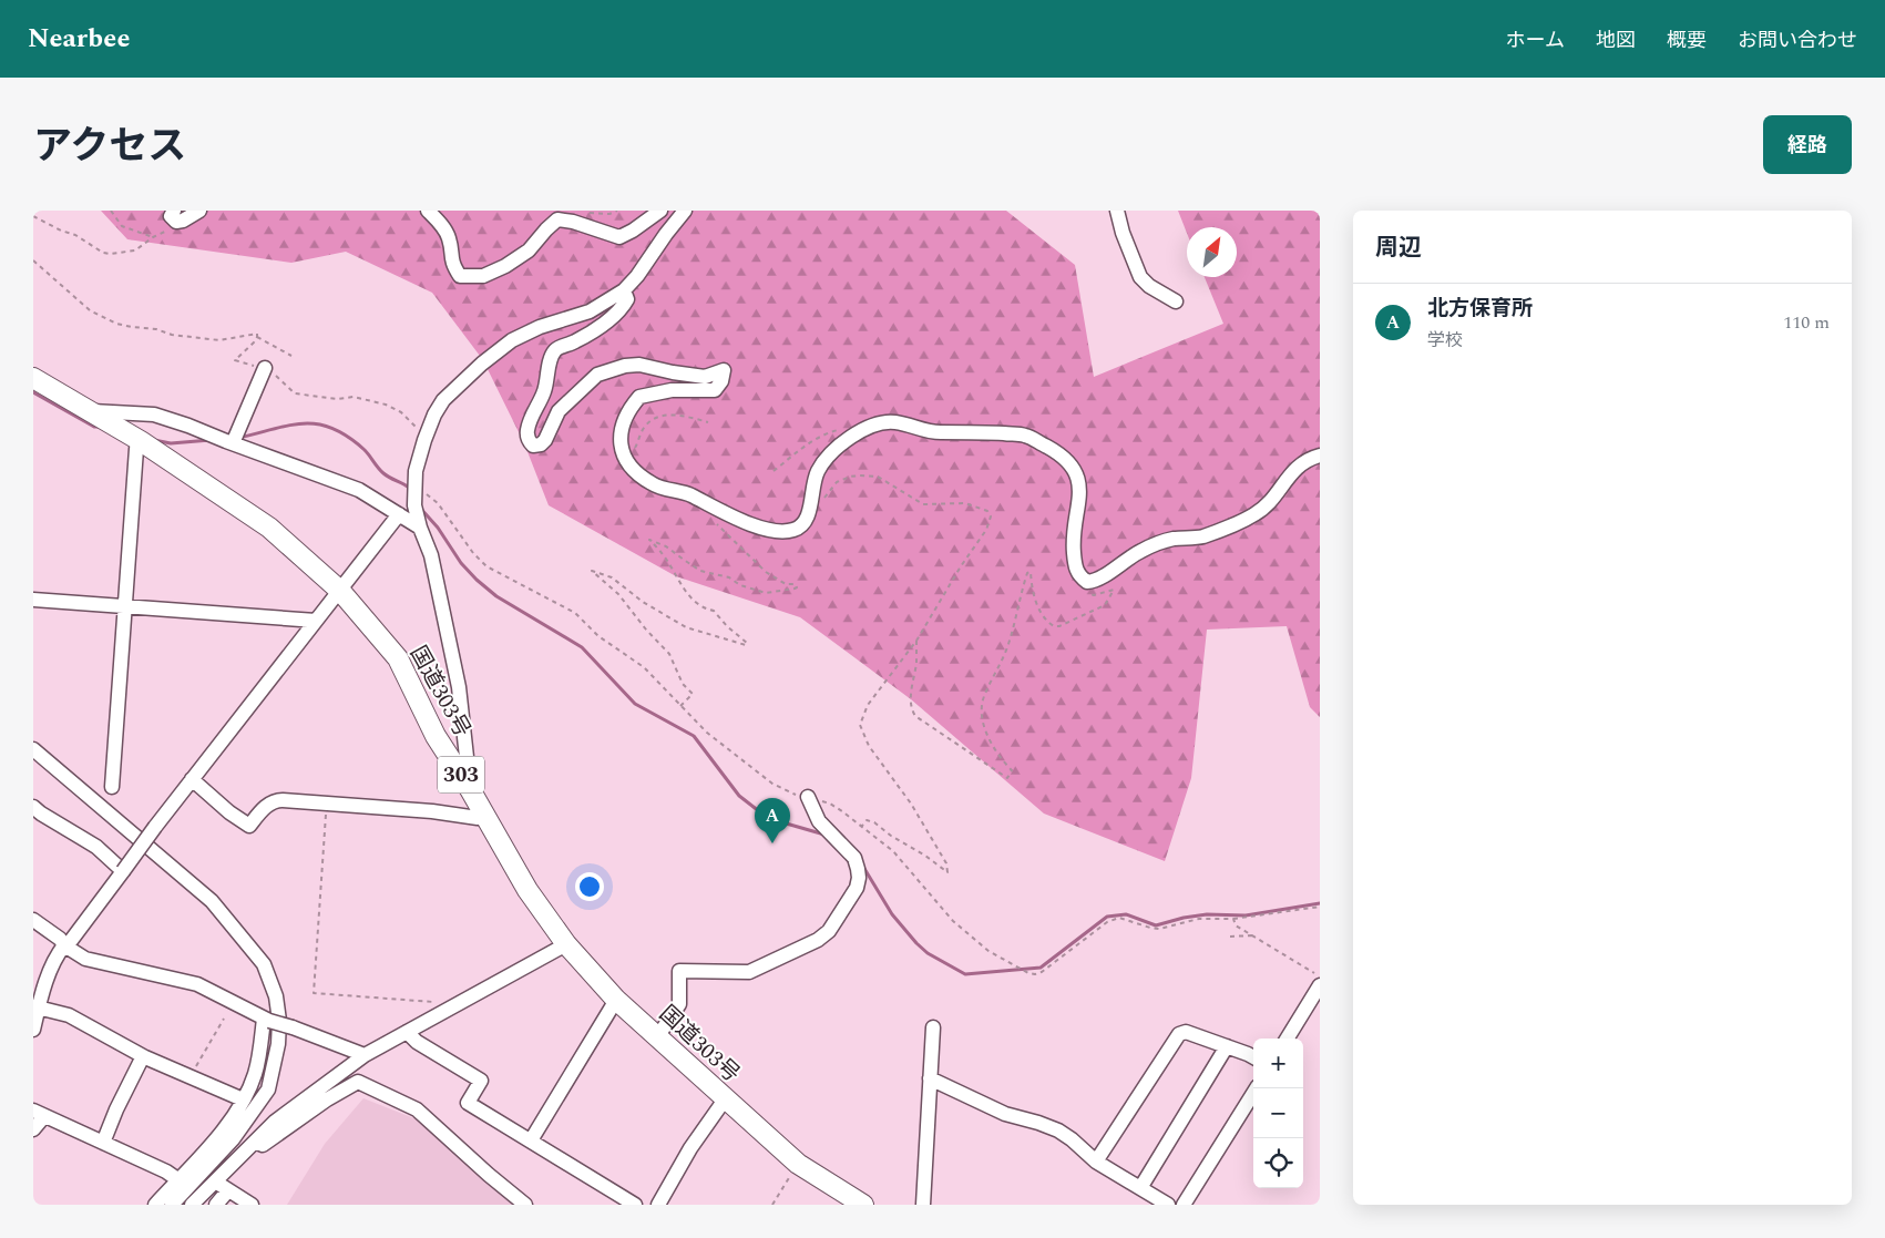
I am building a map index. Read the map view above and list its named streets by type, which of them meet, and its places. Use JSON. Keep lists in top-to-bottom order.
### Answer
{
  "streets": {
    "highway": ["国道303号", "303"]
  },
  "north": "top right",
  "page": {
    "header": "Nearbee",
    "nav": [
      "ホーム",
      "地図",
      "概要",
      "お問い合わせ"
    ],
    "title": "アクセス",
    "buttons": "経路",
    "heading": "周辺",
    "list": [
      {
        "mark": "A",
        "name": "北方保育所",
        "note": "学校",
        "value": "110 m"
      }
    ],
    "pins": "A",
    "map_buttons": ["+", "−"]
  }
}
